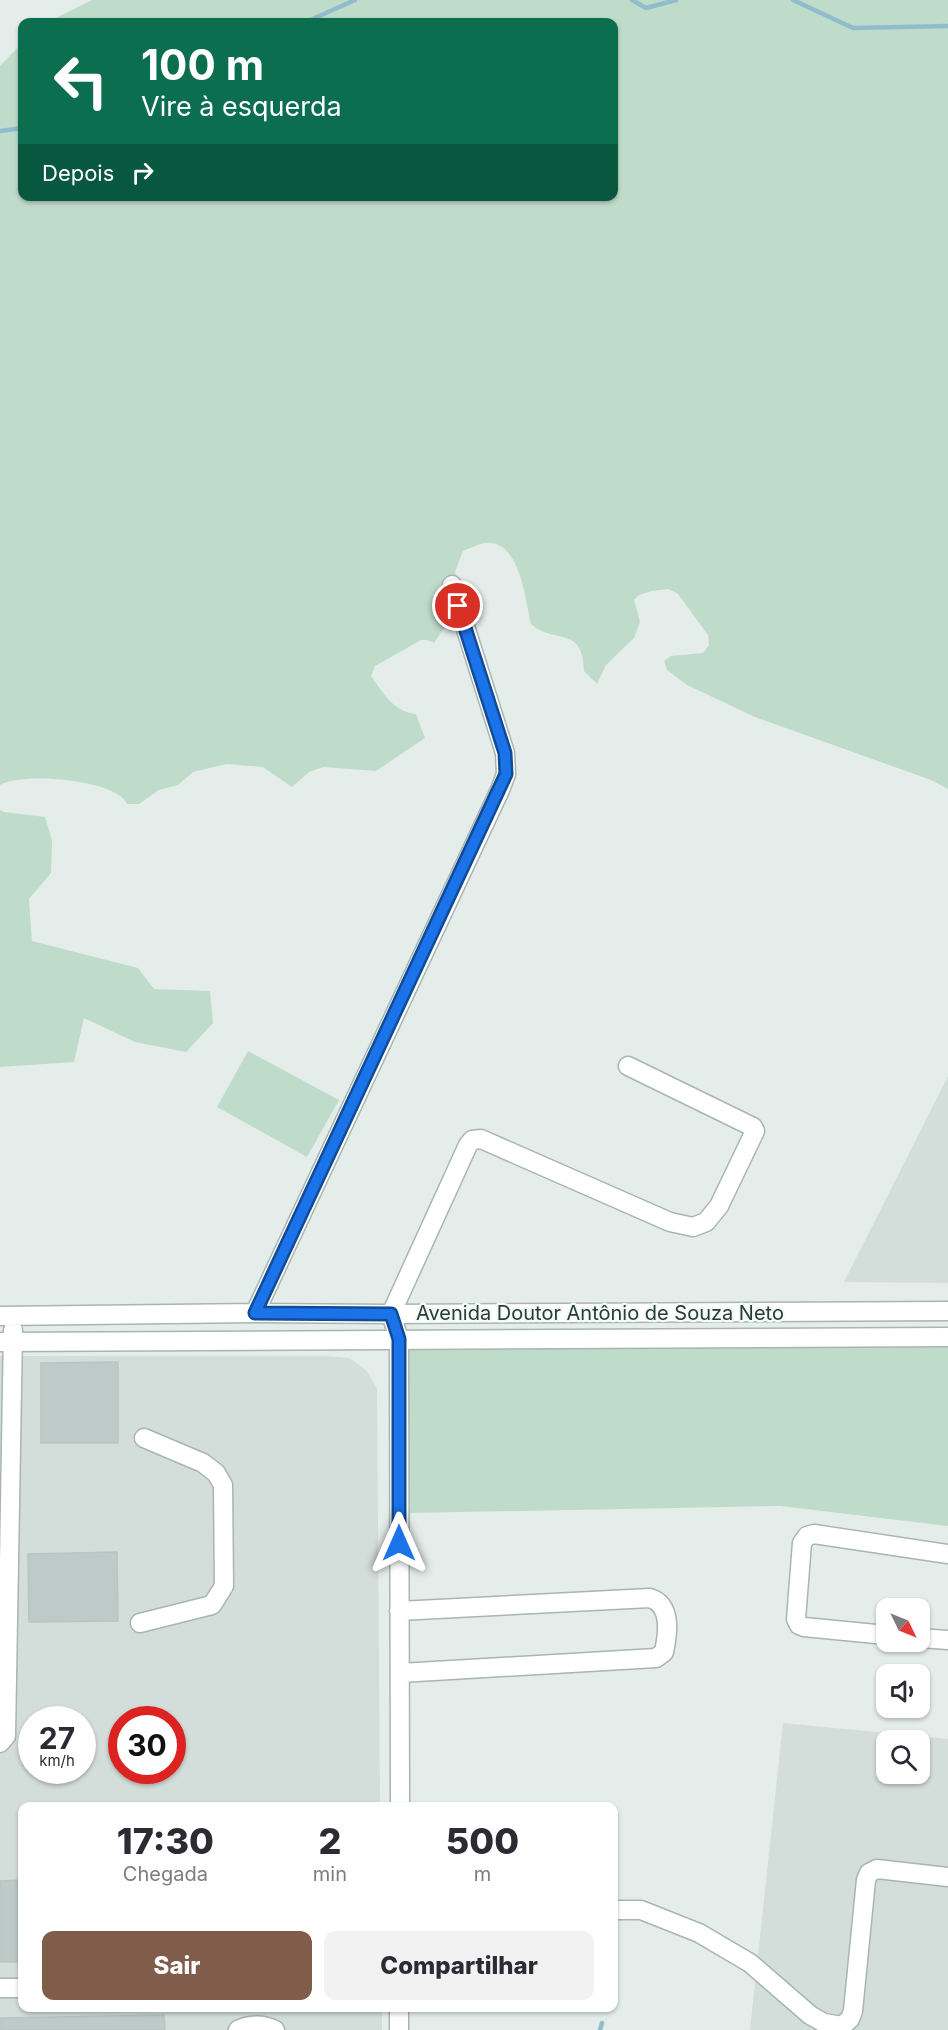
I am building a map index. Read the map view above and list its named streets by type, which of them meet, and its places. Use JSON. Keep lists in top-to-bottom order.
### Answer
{
  "streets": {
    "street": ["Avenida Doutor Antônio de Souza Neto"]
  },
  "north": "bottom right",
  "page": {
    "turn": ["100 m", "Vire à esquerda"],
    "then": "Depois",
    "speed": "27 km/h",
    "limit": "30",
    "eta": [
      "17:30",
      "Chegada",
      "2",
      "min",
      "500",
      "m"
    ],
    "buttons": ["Sair", "Compartilhar"]
  }
}
